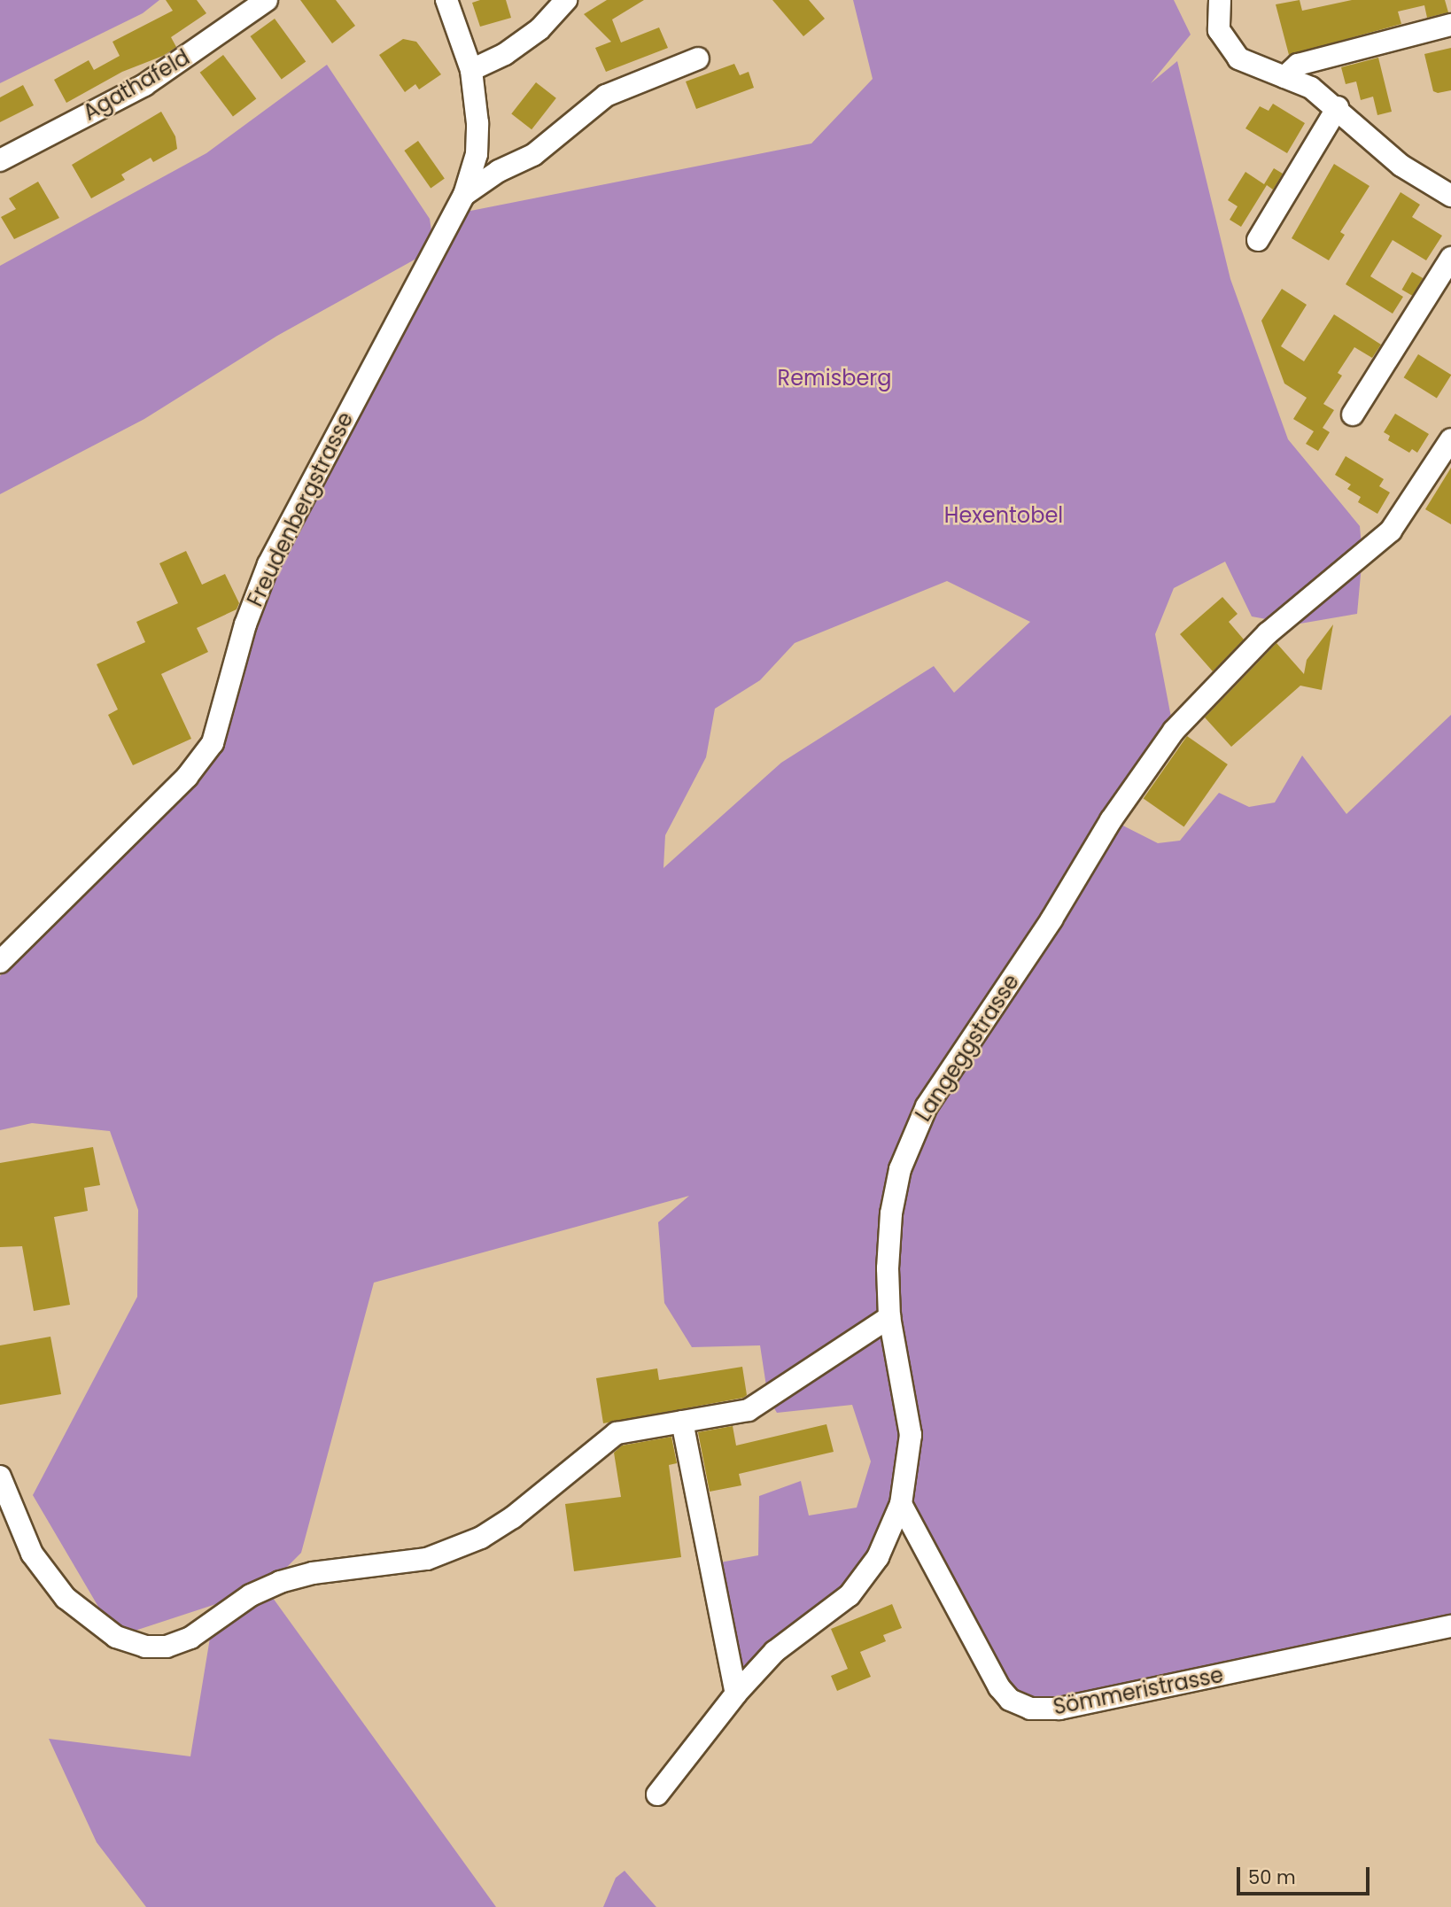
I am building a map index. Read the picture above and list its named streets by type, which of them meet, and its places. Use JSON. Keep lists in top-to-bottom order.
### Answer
{
  "streets": {
    "street": [
      "Agathafeld",
      "Freudenbergstrasse",
      "Langeggstrasse",
      "Sömmeristrasse"
    ]
  },
  "crossings": [
    ["Langeggstrasse", "Sömmeristrasse"]
  ],
  "parks": ["Remisberg", "Hexentobel"],
  "scale_bar": "50 m"
}
